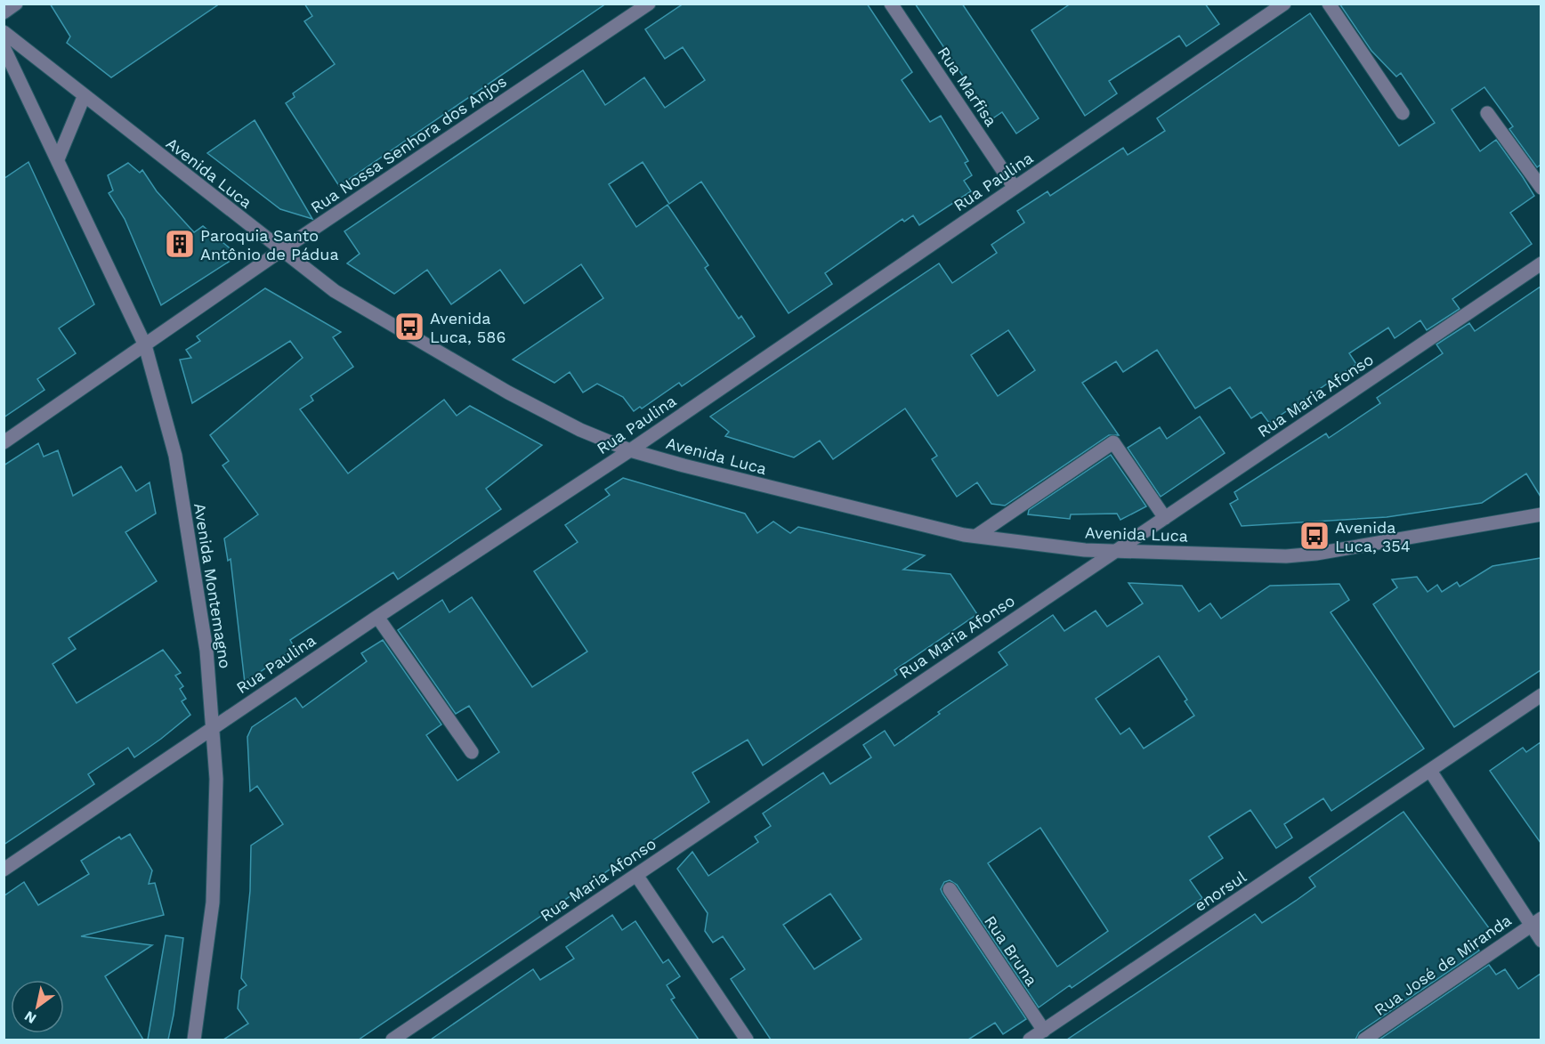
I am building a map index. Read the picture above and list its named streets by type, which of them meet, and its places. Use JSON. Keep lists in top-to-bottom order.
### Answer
{
  "streets": {
    "street": [
      "Rua Marfisa",
      "Rua Nossa Senhora dos Anjos",
      "Avenida Luca",
      "Rua Paulina",
      "Rua Maria Afonso",
      "Avenida Montemagno",
      "enorsul",
      "Rua Bruna",
      "Rua José de Miranda"
    ]
  },
  "crossings": [
    ["Rua Marfisa", "Rua Paulina"],
    ["Rua Nossa Senhora dos Anjos", "Avenida Luca"],
    ["Rua Nossa Senhora dos Anjos", "Avenida Montemagno"],
    ["Avenida Luca", "Rua Paulina"],
    ["Avenida Luca", "Rua Maria Afonso"],
    ["Rua Paulina", "Avenida Montemagno"],
    ["enorsul", "Rua Bruna"]
  ],
  "places": {
    "building": ["Paroquia Santo Antônio de Pádua"],
    "bus stop": ["Avenida Luca, 586", "Avenida Luca, 354"]
  },
  "north": "bottom left"
}
